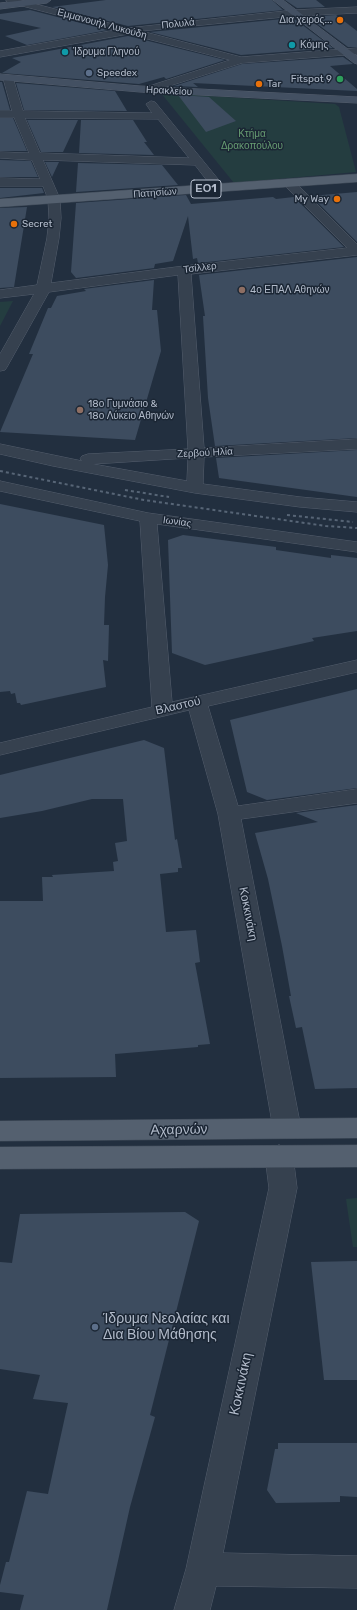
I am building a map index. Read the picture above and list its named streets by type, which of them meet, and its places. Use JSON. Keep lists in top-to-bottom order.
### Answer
{
  "streets": {
    "main road": [
      "Ηρακλείου",
      "ΕΟ1",
      "Πατησίων",
      "Αχαρνών"
    ],
    "street": [
      "Εμμανουήλ Λυκούδη",
      "Πολυλά",
      "Τσίλλερ",
      "Ζερβού Ηλία",
      "Ιωνίας",
      "Βλαστού",
      "Κοκκινάκη"
    ]
  },
  "crossings": [
    ["Εμμανουήλ Λυκούδη", "Πολυλά"],
    ["Βλαστού", "Κοκκινάκη"],
    ["Κοκκινάκη", "Αχαρνών"]
  ],
  "parks": ["Κτήμα Δρακοπούλου"],
  "places": [
    "Δια χειρός...",
    "Κόμης",
    "Ίδρυμα Γληνού",
    "Speedex",
    "Fitspot 9",
    "Tar",
    "My Way",
    "Secret",
    "4ο ΕΠΑΛ Αθηνών",
    "18ο Γυμνάσιο & 18ο Λύκειο Αθηνών",
    "Ίδρυμα Νεολαίας και Δια Βίου Μάθησης"
  ]
}
